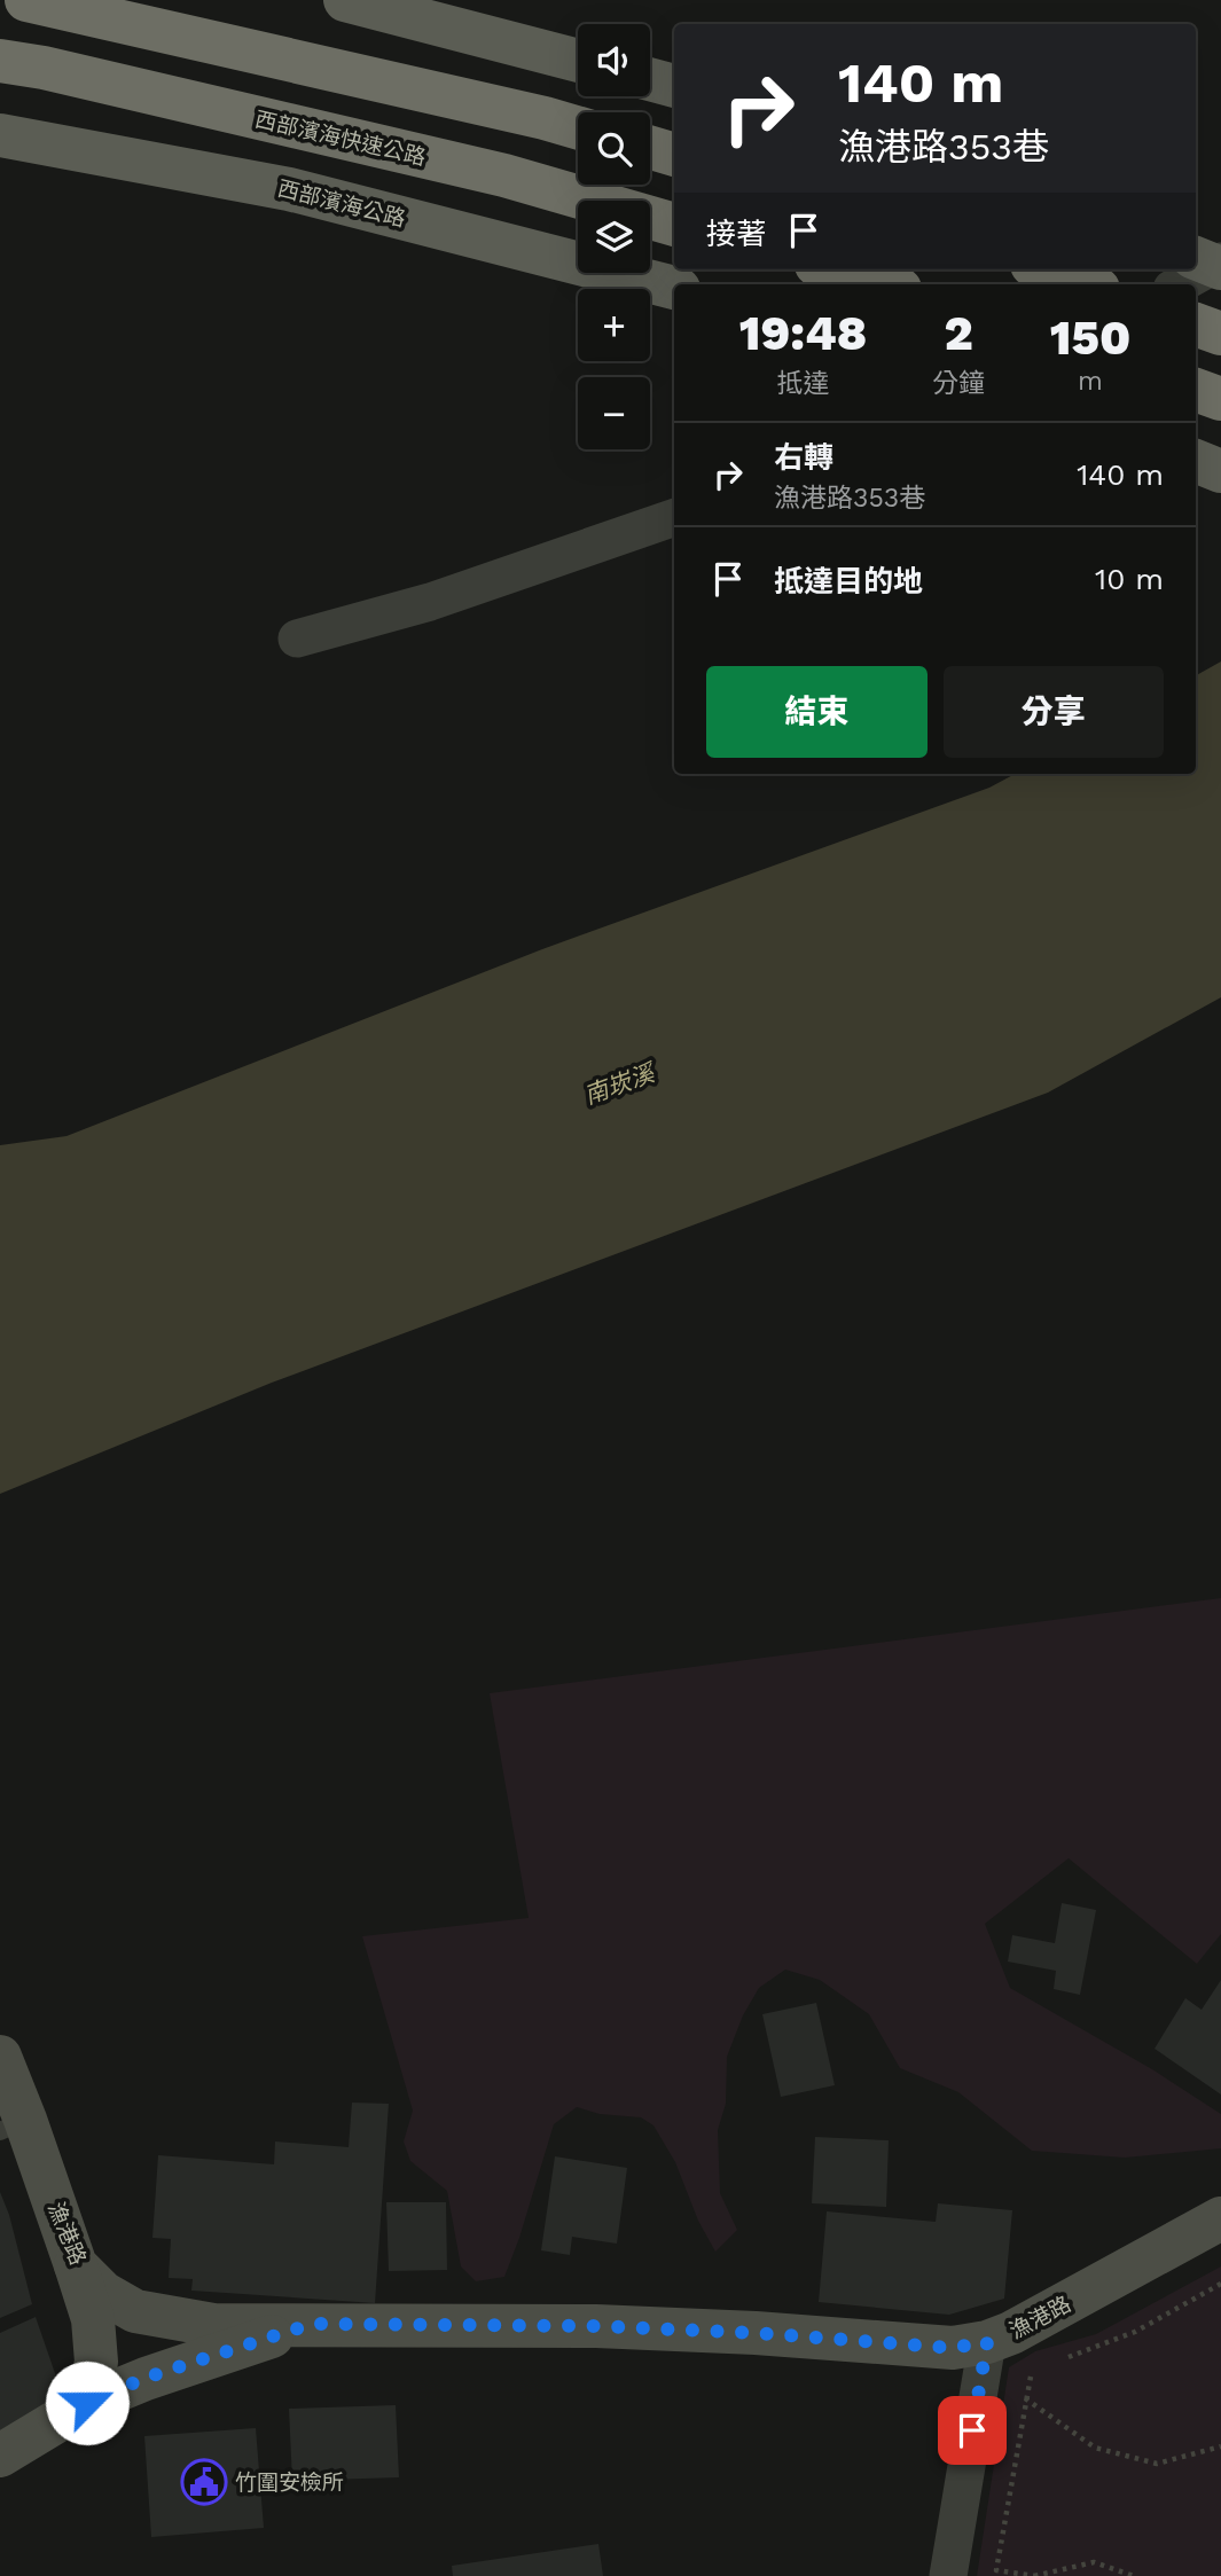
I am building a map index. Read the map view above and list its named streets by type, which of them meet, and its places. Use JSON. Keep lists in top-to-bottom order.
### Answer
{
  "streets": {
    "highway": ["西部濱海快速公路"],
    "main road": ["西部濱海公路"],
    "street": ["漁港路"]
  },
  "water": ["南崁溪"],
  "places": {
    "public building": ["竹圍安檢所"]
  },
  "page": {
    "map_buttons": ["+", "−"],
    "turn": ["140 m", "漁港路353巷"],
    "then": "接著",
    "eta": [
      "19:48",
      "抵達",
      "2",
      "分鐘",
      "150",
      "m"
    ],
    "list": [
      {
        "name": "右轉",
        "note": "漁港路353巷",
        "value": "140 m"
      },
      {
        "name": "抵達目的地",
        "value": "10 m"
      }
    ],
    "buttons": ["結束", "分享"]
  }
}
